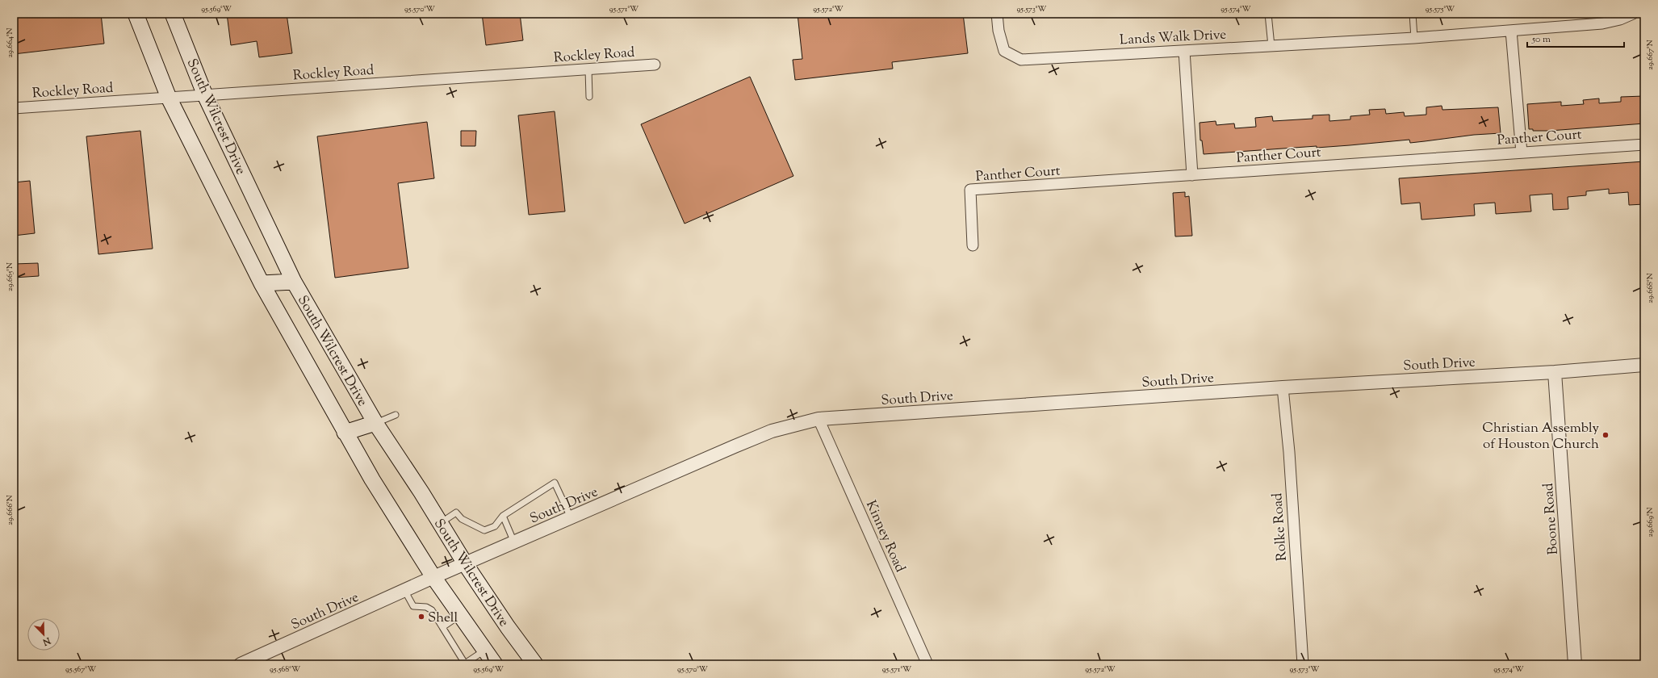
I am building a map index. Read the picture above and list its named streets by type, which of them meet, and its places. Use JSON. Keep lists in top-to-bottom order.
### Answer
{
  "streets": {
    "main road": ["South Wilcrest Drive"],
    "street": [
      "Lands Walk Drive",
      "Rockley Road",
      "Panther Court",
      "South Drive",
      "Boone Road",
      "Rolke Road",
      "Kinney Road"
    ]
  },
  "crossings": [
    ["Rockley Road", "South Wilcrest Drive"],
    ["South Wilcrest Drive", "South Drive"],
    ["South Drive", "Boone Road"],
    ["South Drive", "Rolke Road"],
    ["South Drive", "Kinney Road"]
  ],
  "places": ["Christian Assembly of Houston Church", "Shell"],
  "scale_bar": "50 m",
  "north": "bottom right",
  "coordinates": [
    "95.569°W",
    "95.570°W",
    "95.571°W",
    "95.572°W",
    "95.573°W",
    "95.574°W",
    "95.575°W",
    "29.664°N",
    "29.667°N",
    "29.665°N",
    "29.668°N",
    "29.666°N",
    "29.669°N",
    "95.567°W",
    "95.568°W"
  ]
}
